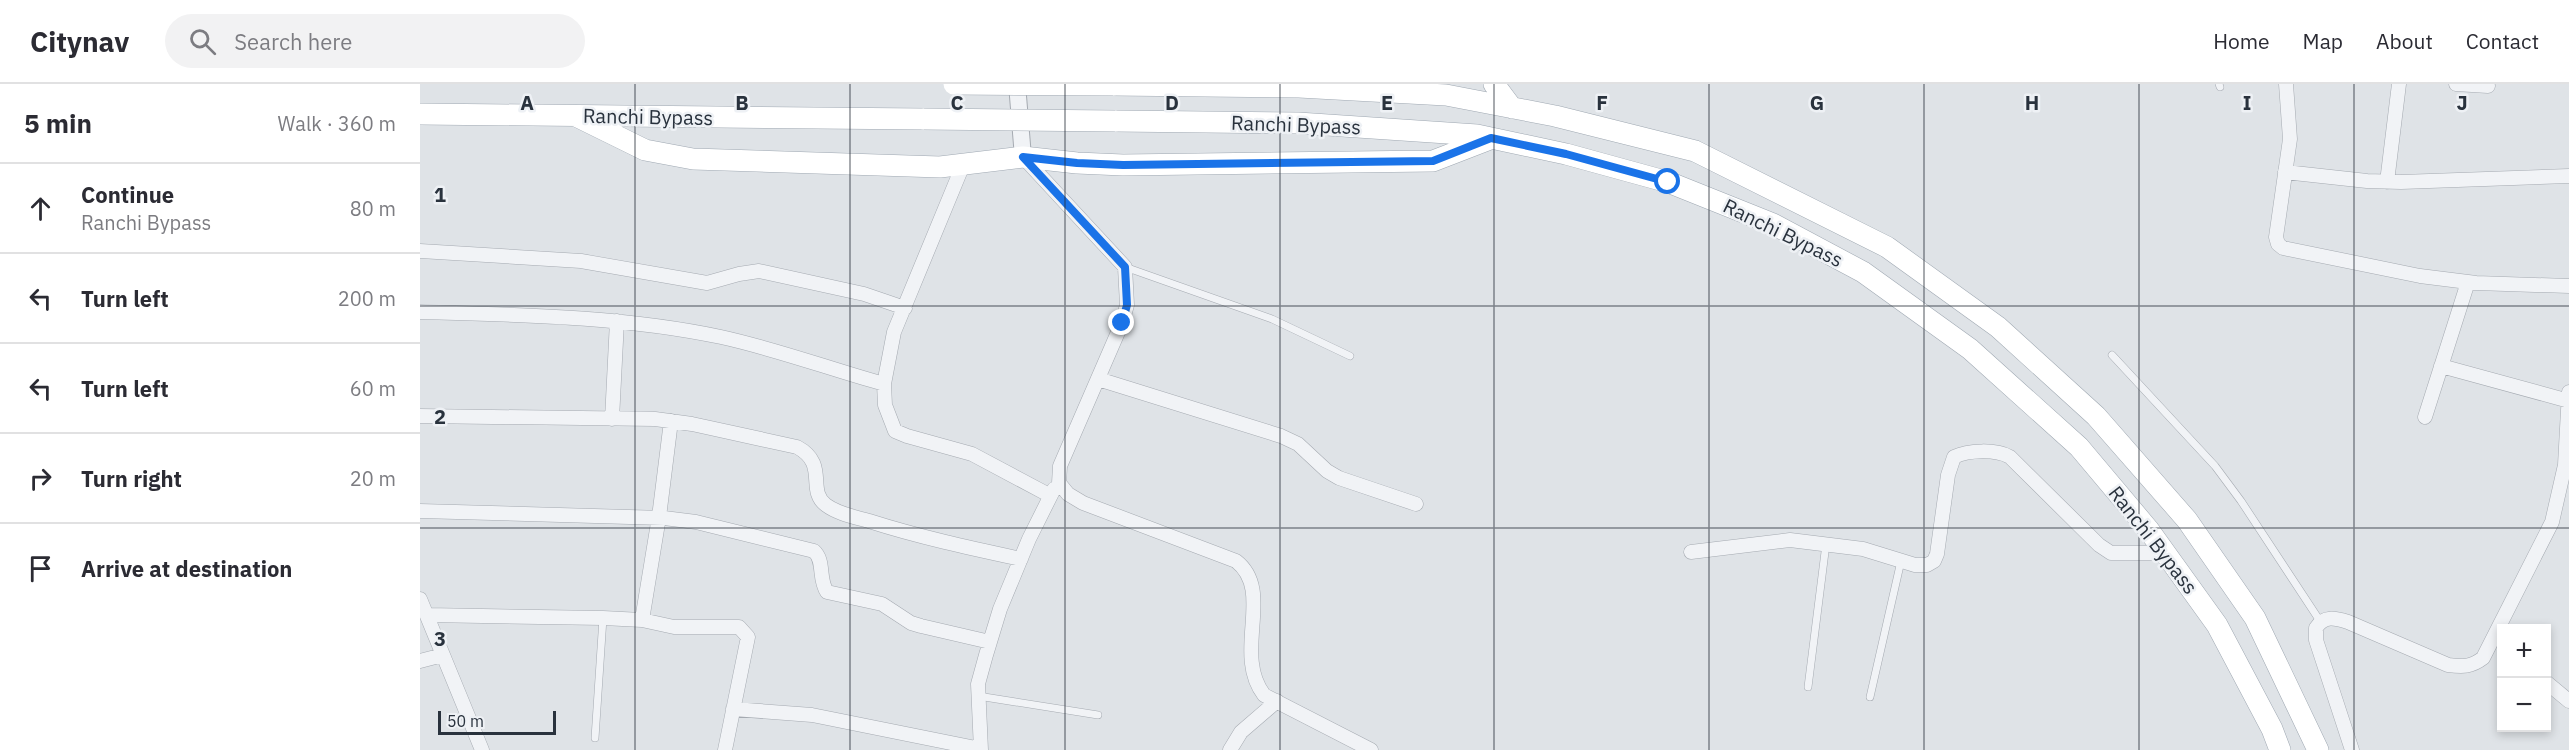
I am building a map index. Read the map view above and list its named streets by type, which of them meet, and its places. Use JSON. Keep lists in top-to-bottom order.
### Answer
{
  "streets": {
    "main road": ["Ranchi Bypass"]
  },
  "scale_bar": "50 m",
  "page": {
    "header": "Citynav",
    "search": "Search here",
    "nav": [
      "Home",
      "Map",
      "About",
      "Contact"
    ],
    "heading": ["5 min", "Walk · 360 m"],
    "list": [
      ["Continue", "Ranchi Bypass", "80 m"],
      ["Turn left", "200 m"],
      ["Turn left", "60 m"],
      ["Turn right", "20 m"],
      "Arrive at destination"
    ],
    "map_buttons": ["+", "−"],
    "scale": "50 m"
  },
  "grid": {
    "columns": [
      "A",
      "B",
      "C",
      "D",
      "E",
      "F",
      "G",
      "H",
      "I",
      "J"
    ],
    "rows": ["1", "2", "3"]
  }
}
